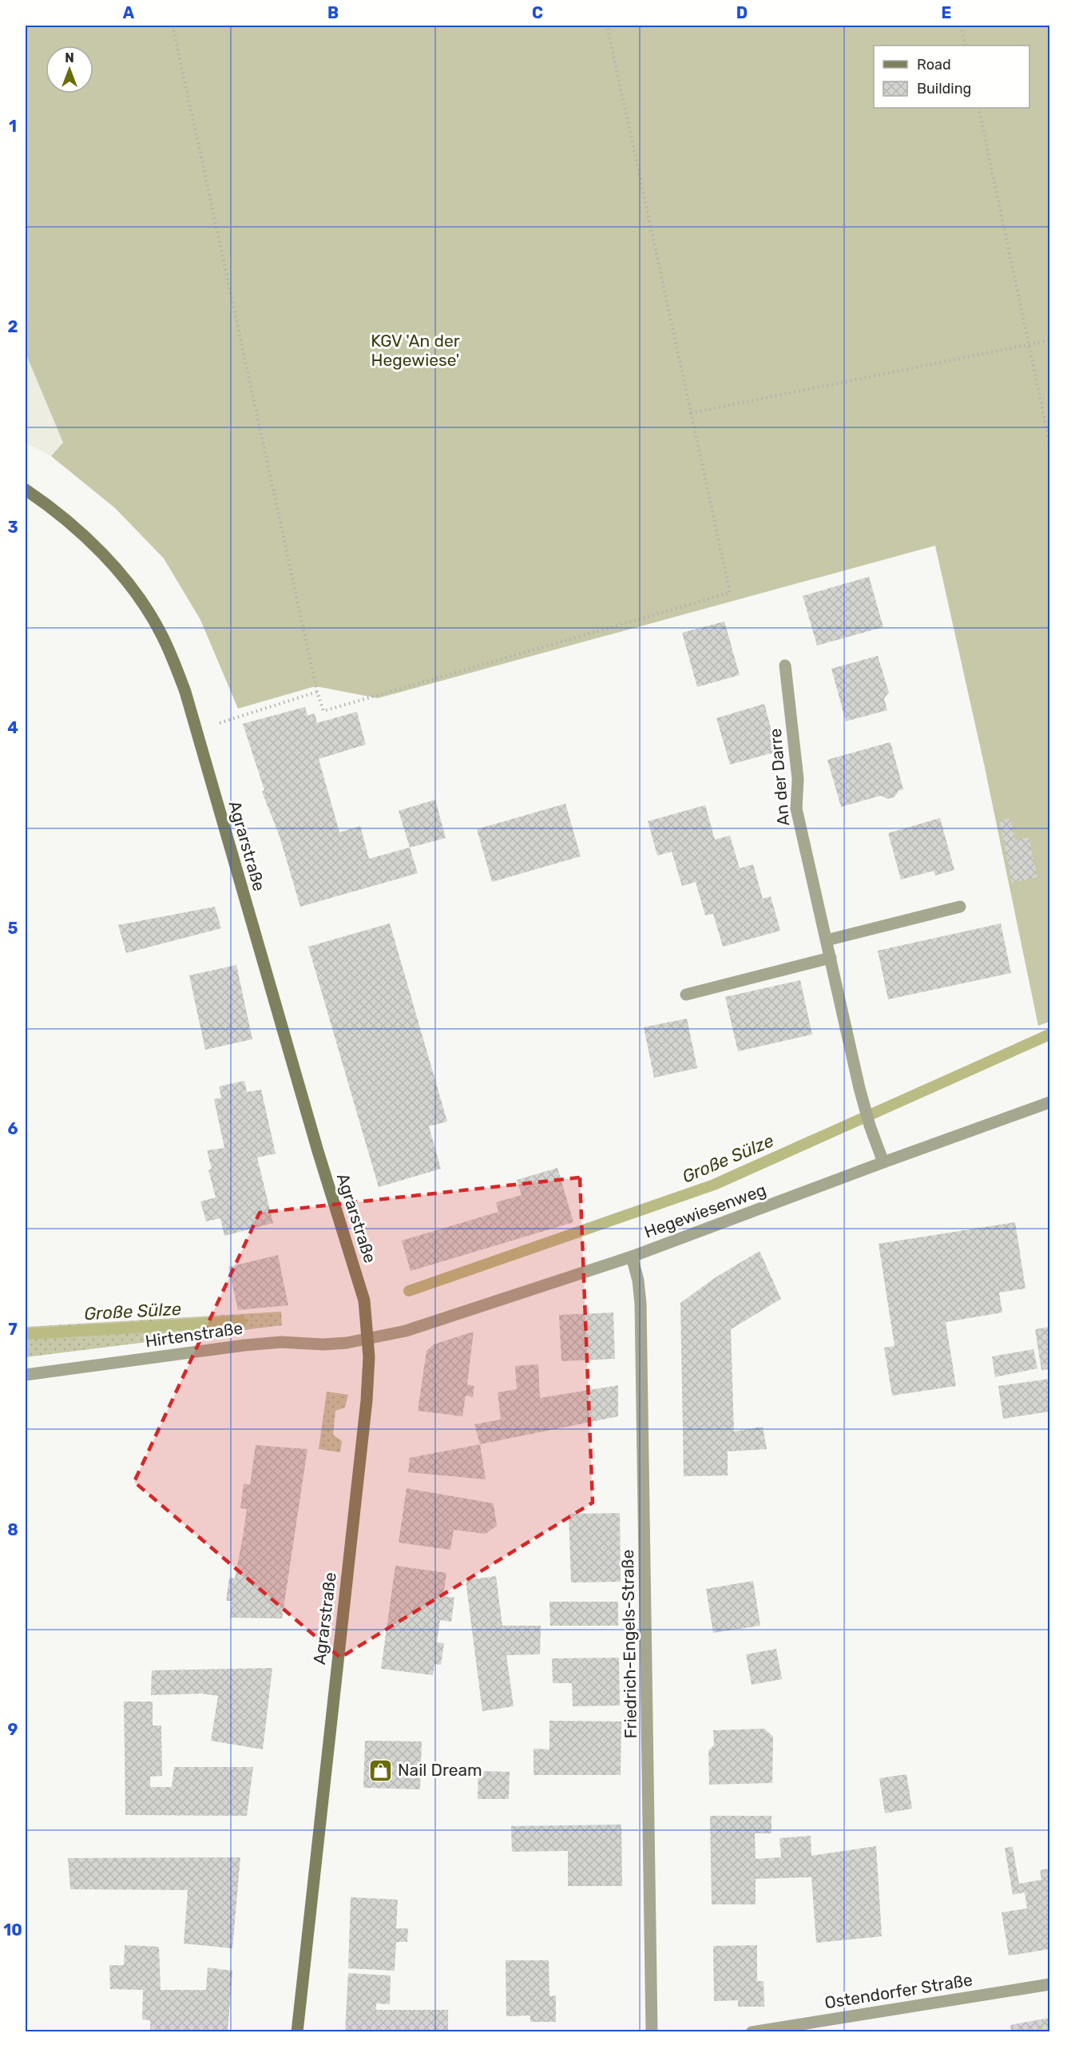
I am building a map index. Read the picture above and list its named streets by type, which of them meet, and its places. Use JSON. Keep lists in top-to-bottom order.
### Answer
{
  "streets": {
    "main road": ["Agrarstraße"],
    "street": [
      "An der Darre",
      "Hegewiesenweg",
      "Hirtenstraße",
      "Friedrich-Engels-Straße",
      "Ostendorfer Straße"
    ]
  },
  "crossings": [
    ["An der Darre", "Hegewiesenweg"],
    ["Agrarstraße", "Hegewiesenweg"],
    ["Agrarstraße", "Hirtenstraße"],
    ["Hegewiesenweg", "Hirtenstraße"],
    ["Hegewiesenweg", "Friedrich-Engels-Straße"]
  ],
  "water": ["Große Sülze"],
  "parks": ["KGV 'An der Hegewiese'"],
  "places": {
    "shop": ["Nail Dream"]
  },
  "legend": ["Road", "Building"],
  "north": "top",
  "grid": {
    "columns": [
      "A",
      "B",
      "C",
      "D",
      "E"
    ],
    "rows": [
      "1",
      "2",
      "3",
      "4",
      "5",
      "6",
      "7",
      "8",
      "9",
      "10"
    ]
  }
}
